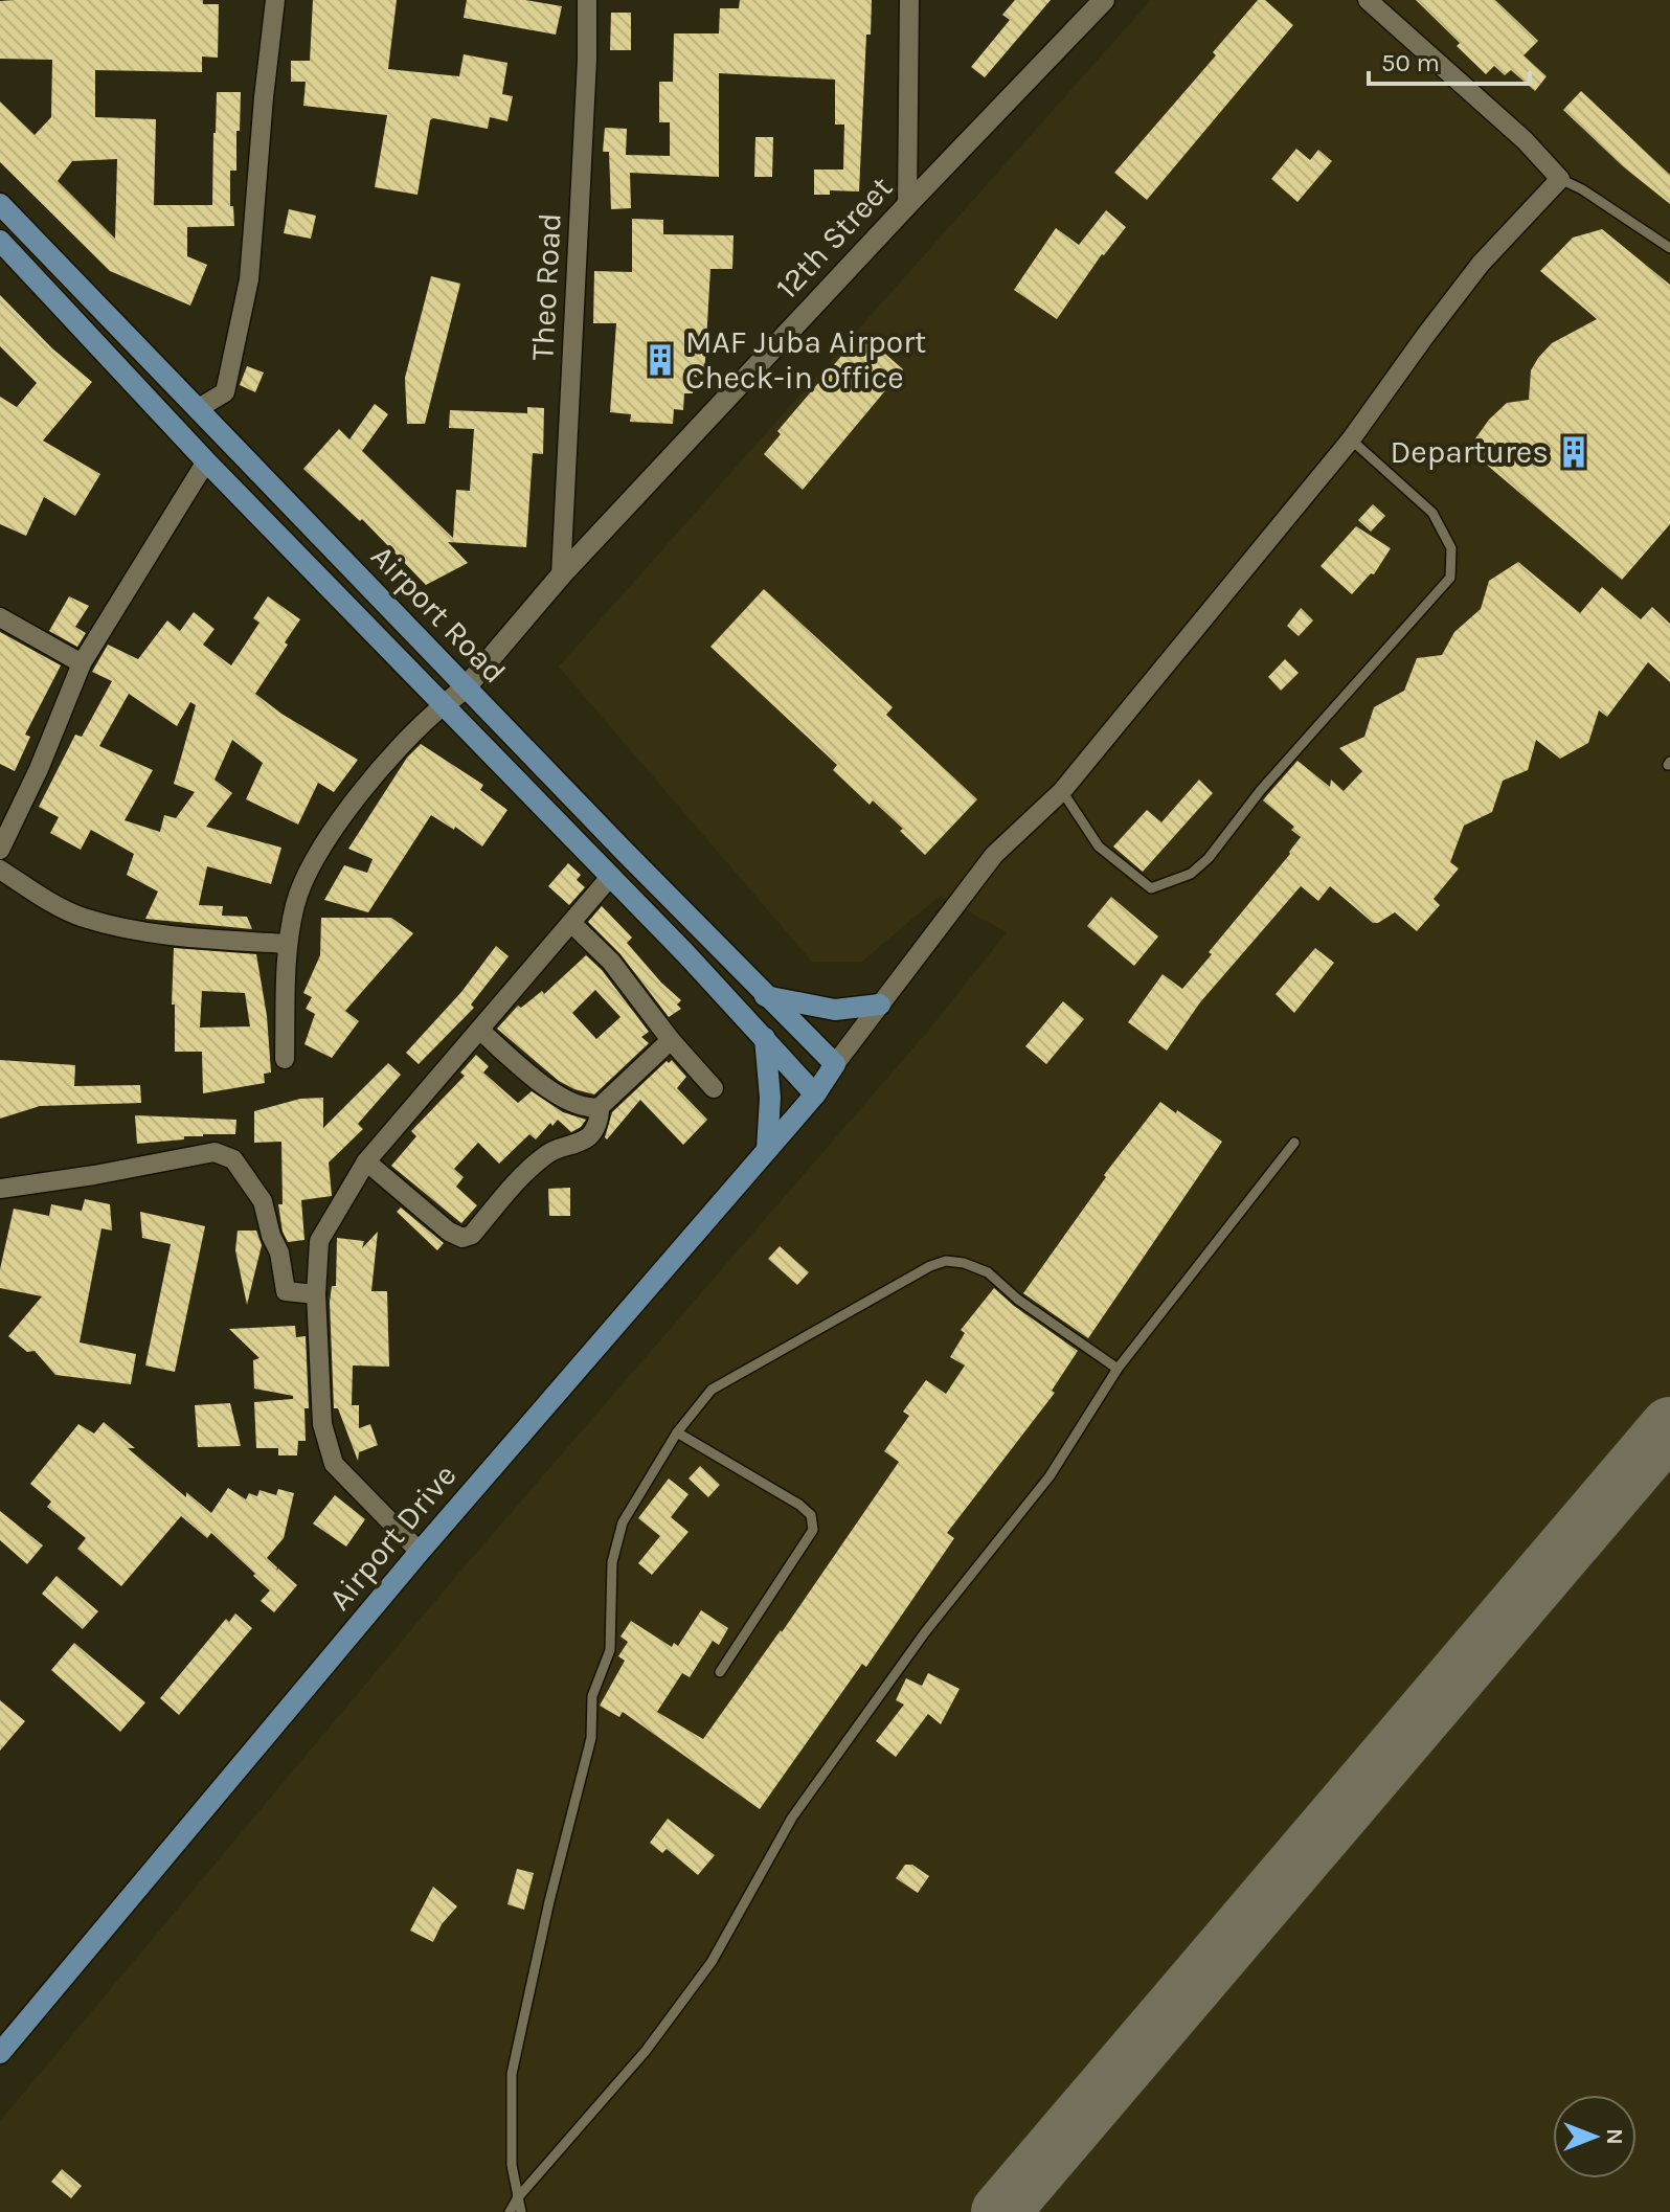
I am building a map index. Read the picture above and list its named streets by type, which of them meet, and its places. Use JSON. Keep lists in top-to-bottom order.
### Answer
{
  "streets": {
    "main road": ["Airport Road", "Airport Drive"],
    "street": ["12th Street", "Theo Road"]
  },
  "crossings": [
    ["12th Street", "Theo Road"],
    ["12th Street", "Airport Road"],
    ["Airport Road", "Airport Drive"]
  ],
  "places": {
    "building": ["MAF Juba Airport Check-in Office", "Departures"]
  },
  "scale_bar": "50 m",
  "north": "right"
}
